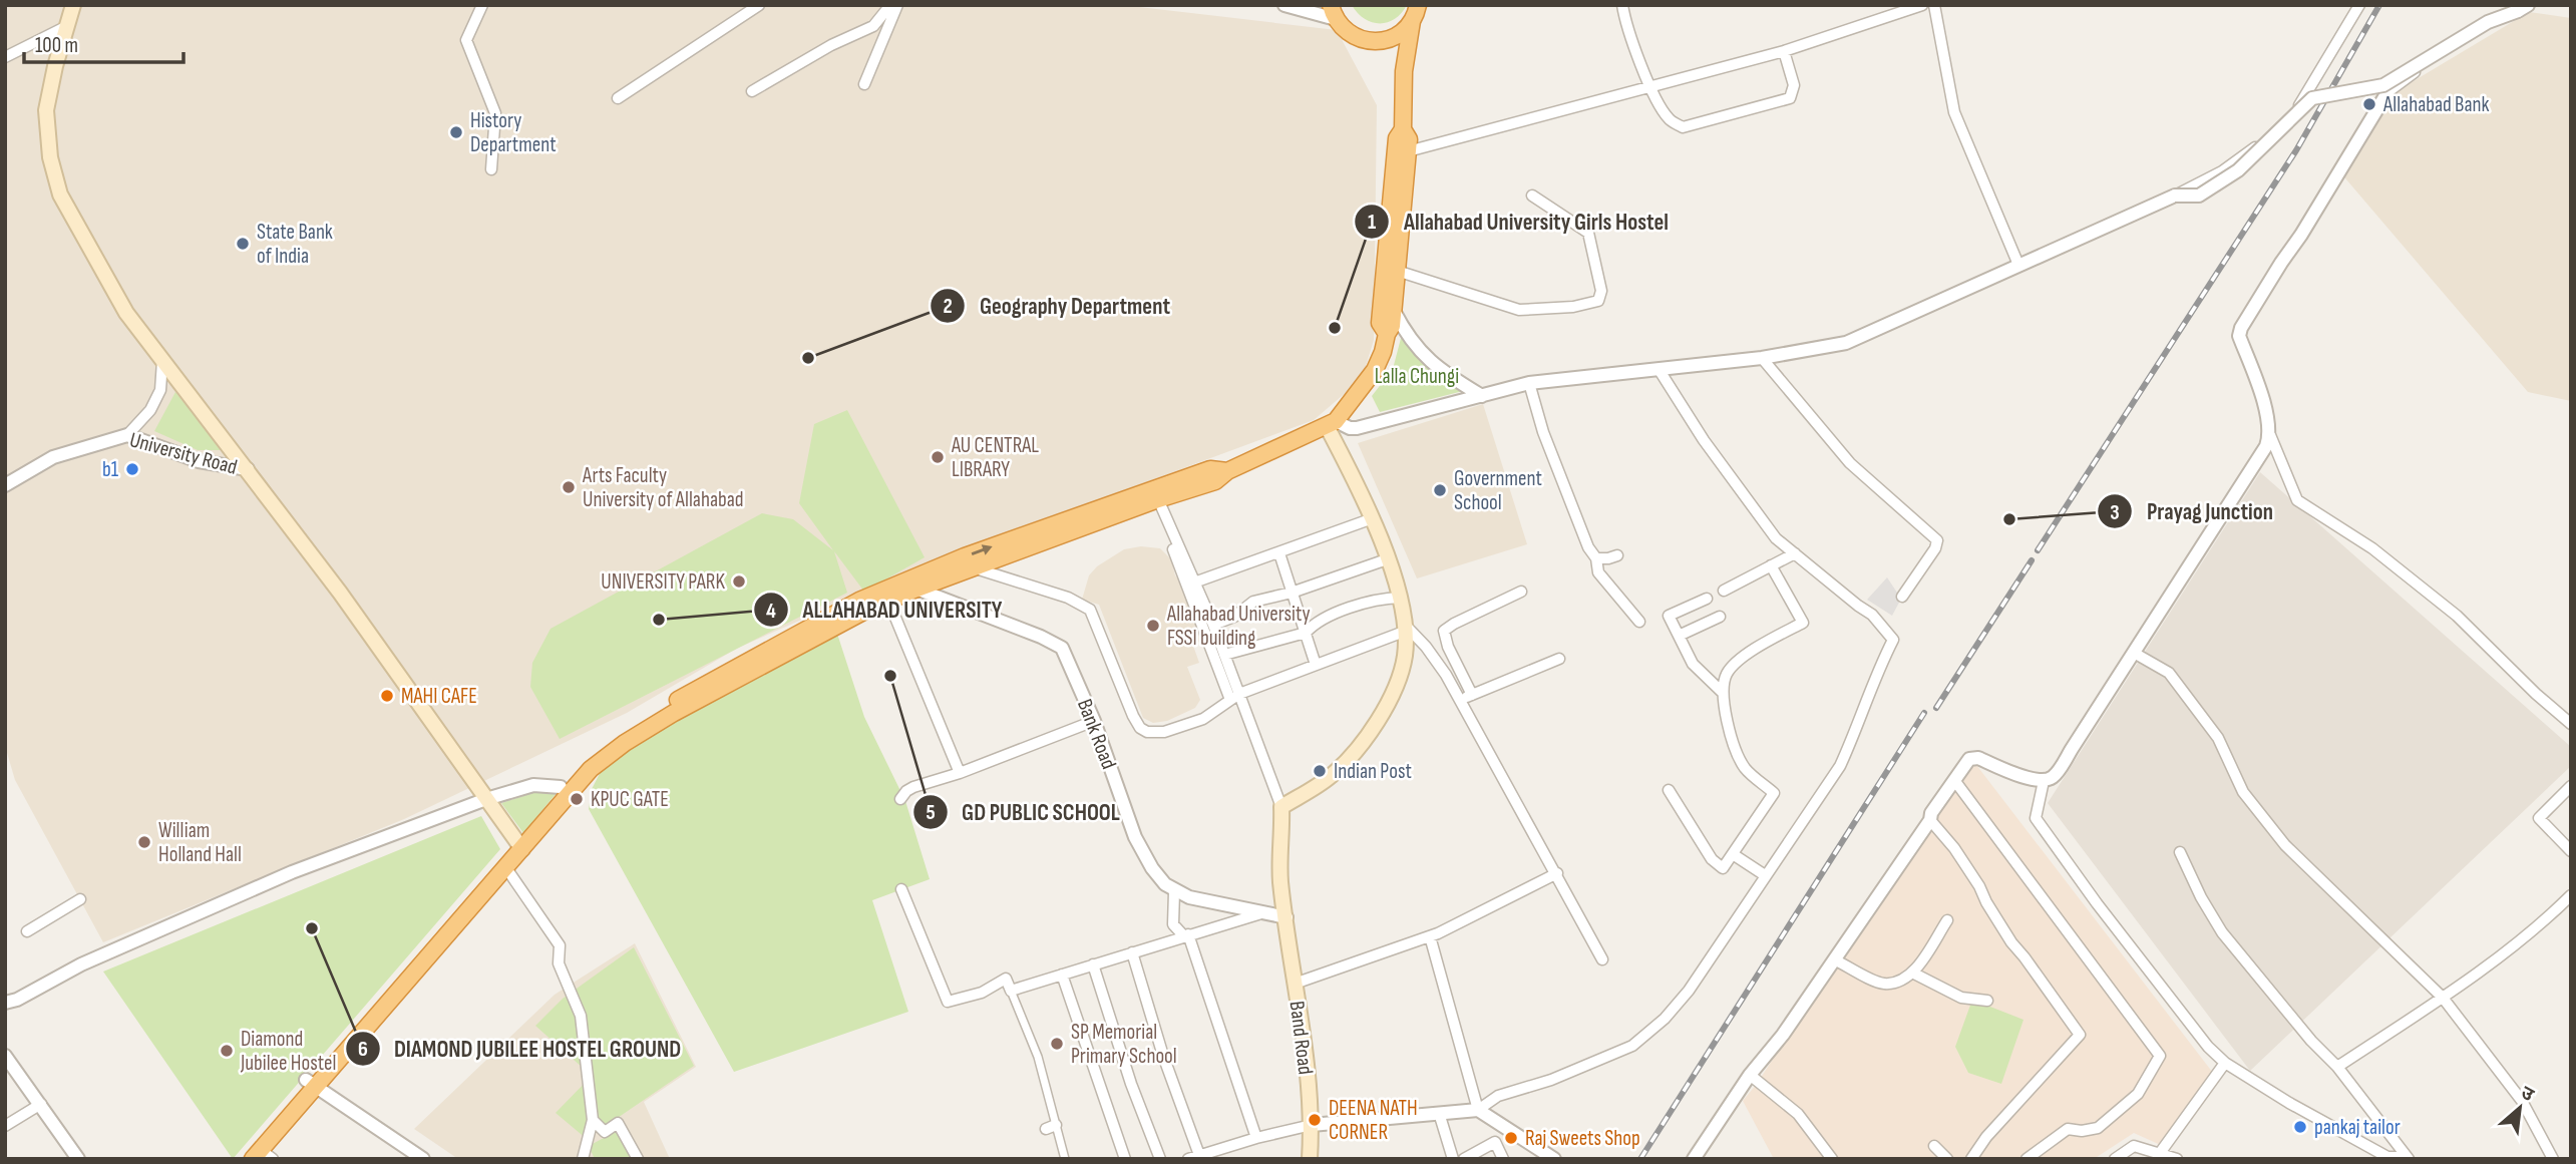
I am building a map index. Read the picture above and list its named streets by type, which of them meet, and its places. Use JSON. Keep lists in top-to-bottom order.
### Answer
{
  "streets": {
    "main road": ["Band Road"],
    "street": ["University Road", "Bank Road"]
  },
  "crossings": [
    ["Bank Road", "Band Road"]
  ],
  "parks": ["Lalla Chungi"],
  "places": [
    "Allahabad Bank",
    "History Department",
    "State Bank of India",
    "Allahabad University Girls Hostel",
    "Geography Department",
    "AU CENTRAL LIBRARY",
    "b1",
    "Arts Faculty University of Allahabad",
    "Government School",
    "Prayag Junction",
    "UNIVERSITY PARK",
    "ALLAHABAD UNIVERSITY",
    "Allahabad University FSSI building",
    "GD PUBLIC SCHOOL",
    "MAHI CAFE",
    "Indian Post",
    "KPUC GATE",
    "William Holland Hall",
    "DIAMOND JUBILEE HOSTEL GROUND",
    "SP Memorial Primary School",
    "Diamond Jubilee Hostel",
    "DEENA NATH CORNER",
    "pankaj tailor",
    "Raj Sweets Shop"
  ],
  "scale_bar": "100 m",
  "north": "top right"
}
